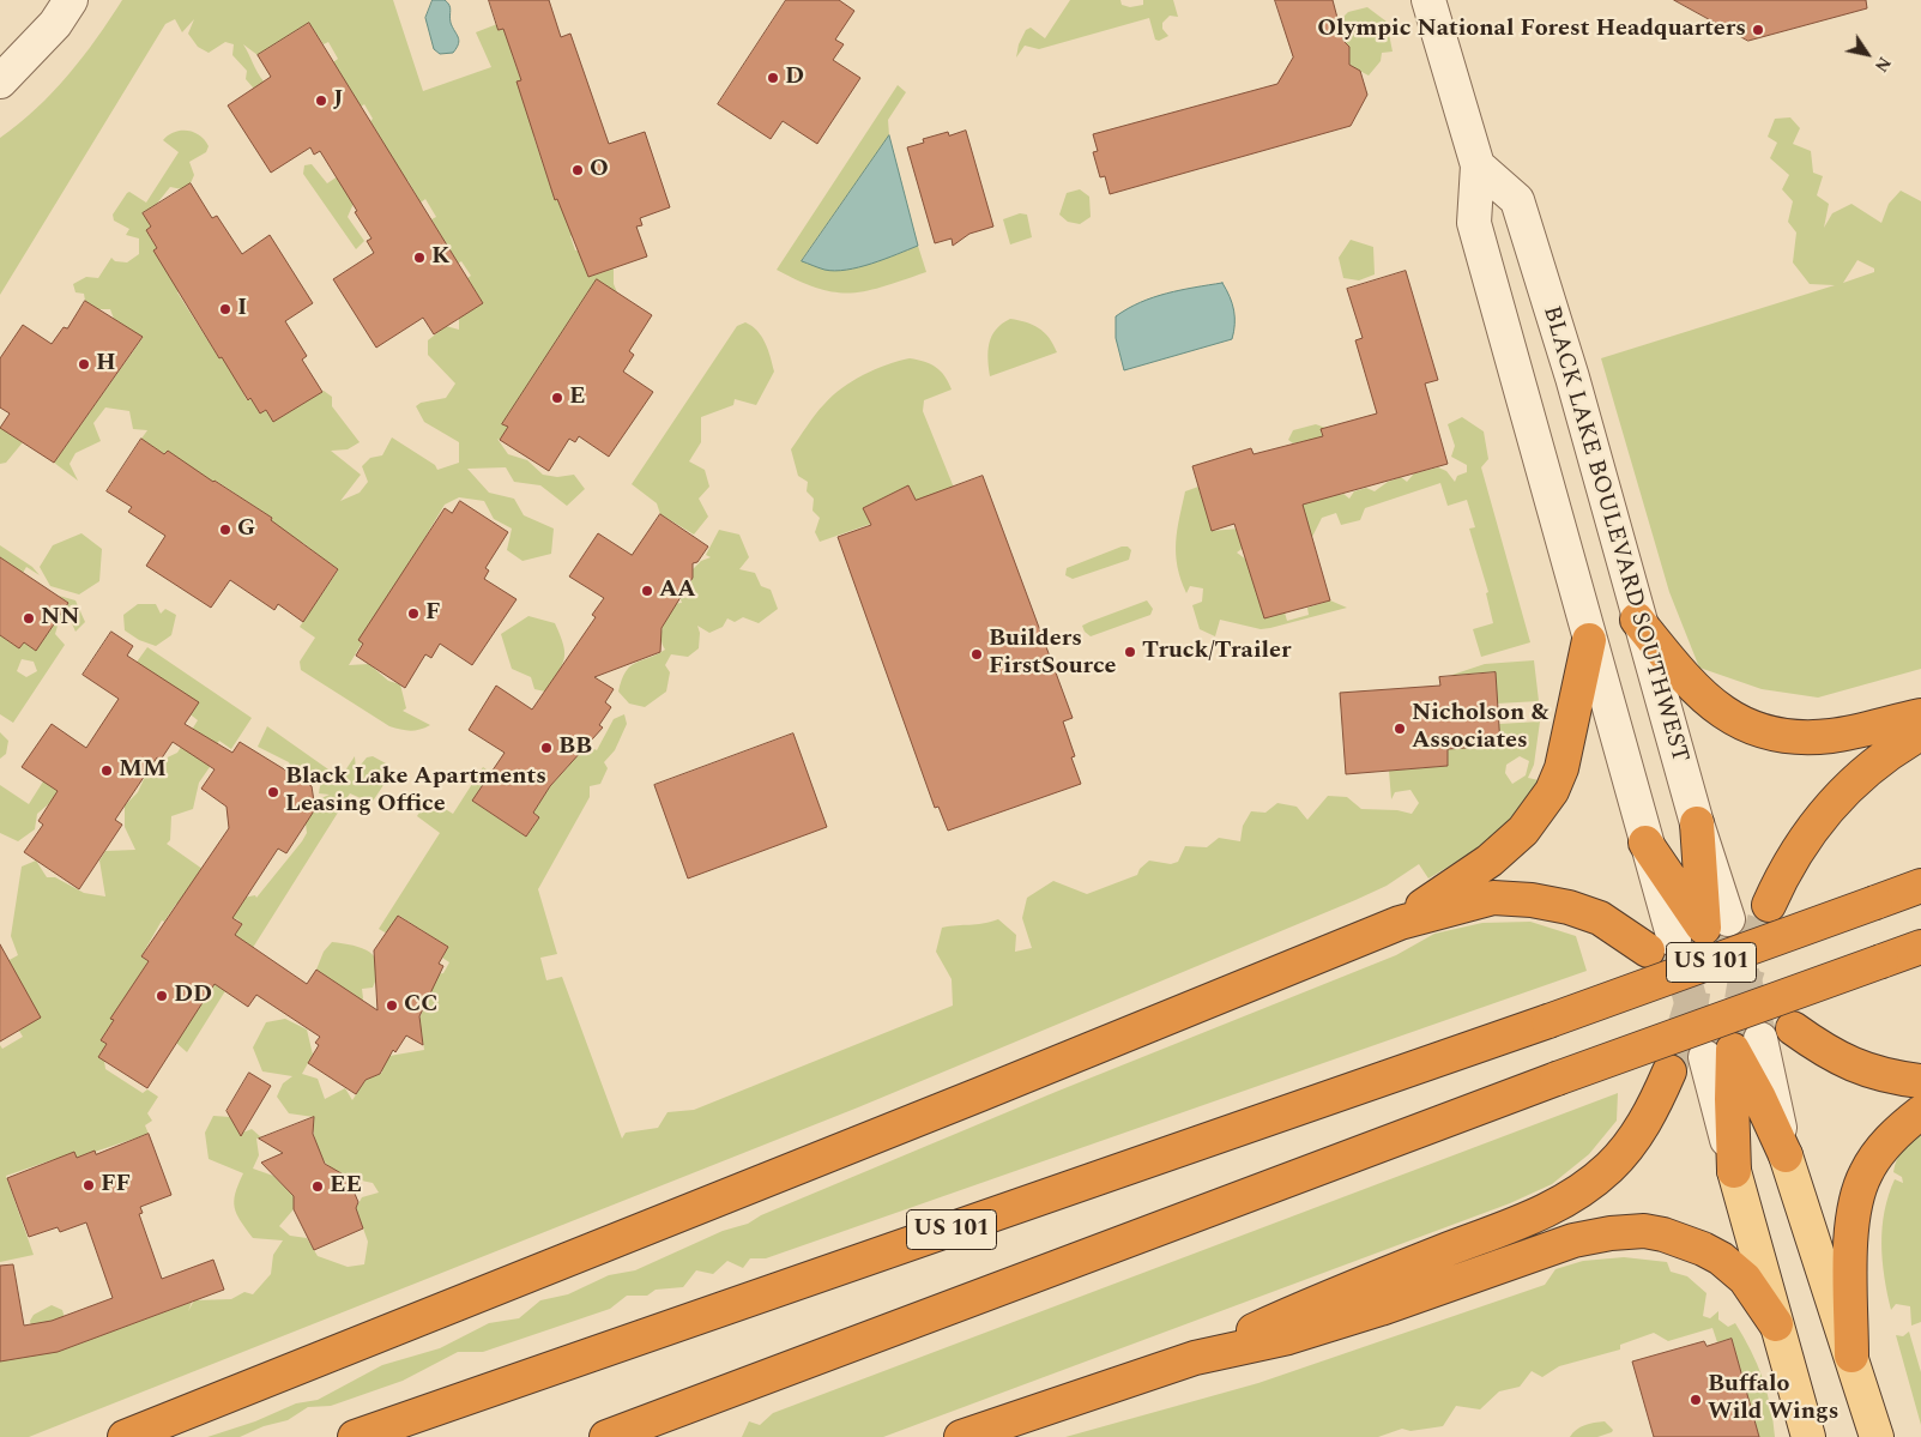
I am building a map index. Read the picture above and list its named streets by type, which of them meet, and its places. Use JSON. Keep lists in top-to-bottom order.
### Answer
{
  "streets": {
    "highway": ["US 101"],
    "street": ["BLACK LAKE BOULEVARD SOUTHWEST"]
  },
  "places": [
    "Olympic National Forest Headquarters",
    "D",
    "J",
    "O",
    "K",
    "I",
    "H",
    "E",
    "G",
    "AA",
    "F",
    "NN",
    "Truck/Trailer",
    "Builders FirstSource",
    "Nicholson & Associates",
    "BB",
    "MM",
    "Black Lake Apartments Leasing Office",
    "DD",
    "CC",
    "FF",
    "EE",
    "Buffalo Wild Wings"
  ],
  "north": "bottom right"
}
